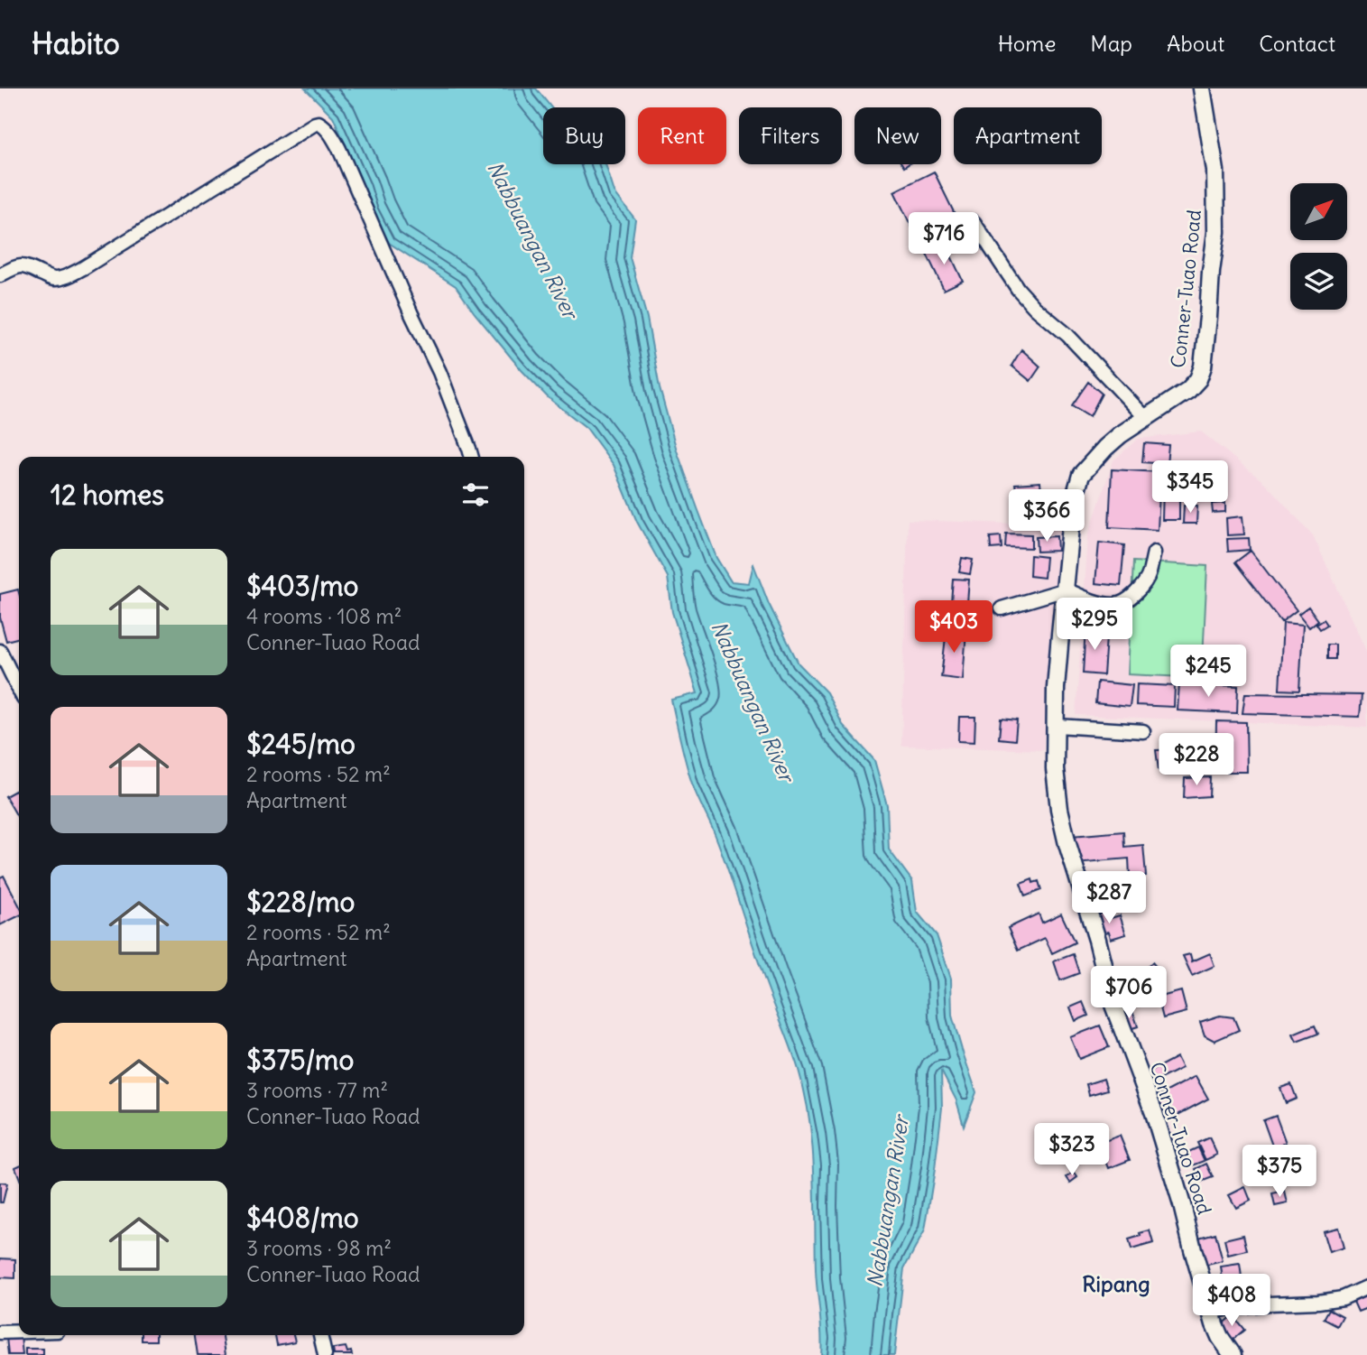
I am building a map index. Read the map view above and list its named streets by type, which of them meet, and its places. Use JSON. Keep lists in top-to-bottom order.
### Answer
{
  "streets": {
    "main road": ["Conner-Tuao Road"]
  },
  "districts": ["Ripang"],
  "water": ["Nabbuangan River"],
  "north": "top right",
  "page": {
    "header": "Habito",
    "nav": [
      "Home",
      "Map",
      "About",
      "Contact"
    ],
    "chip": [
      "Buy",
      "Rent",
      "Filters",
      "New",
      "Apartment"
    ],
    "price": [
      "$716",
      "$345",
      "$366",
      "$295",
      "$403",
      "$245",
      "$228",
      "$287",
      "$706",
      "$323",
      "$375",
      "$408"
    ],
    "heading": "12 homes",
    "list": [
      {
        "name": "$403/mo",
        "note": "4 rooms · 108 m² · Conner-Tuao Road"
      },
      {
        "name": "$245/mo",
        "note": "2 rooms · 52 m² · Apartment"
      },
      {
        "name": "$228/mo",
        "note": "2 rooms · 52 m² · Apartment"
      },
      {
        "name": "$375/mo",
        "note": "3 rooms · 77 m² · Conner-Tuao Road"
      },
      {
        "name": "$408/mo",
        "note": "3 rooms · 98 m² · Conner-Tuao Road"
      }
    ]
  }
}
